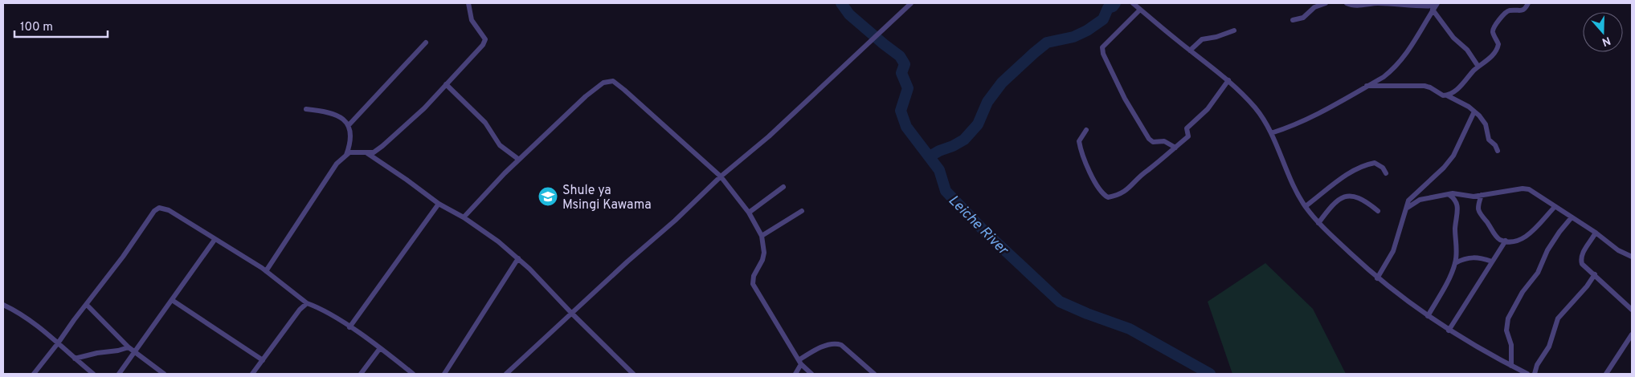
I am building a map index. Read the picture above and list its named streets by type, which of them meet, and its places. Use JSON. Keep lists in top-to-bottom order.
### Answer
{
  "water": ["Leiche River"],
  "places": {
    "school or university": ["Shule ya Msingi Kawama"]
  },
  "scale_bar": "100 m",
  "north": "bottom"
}
